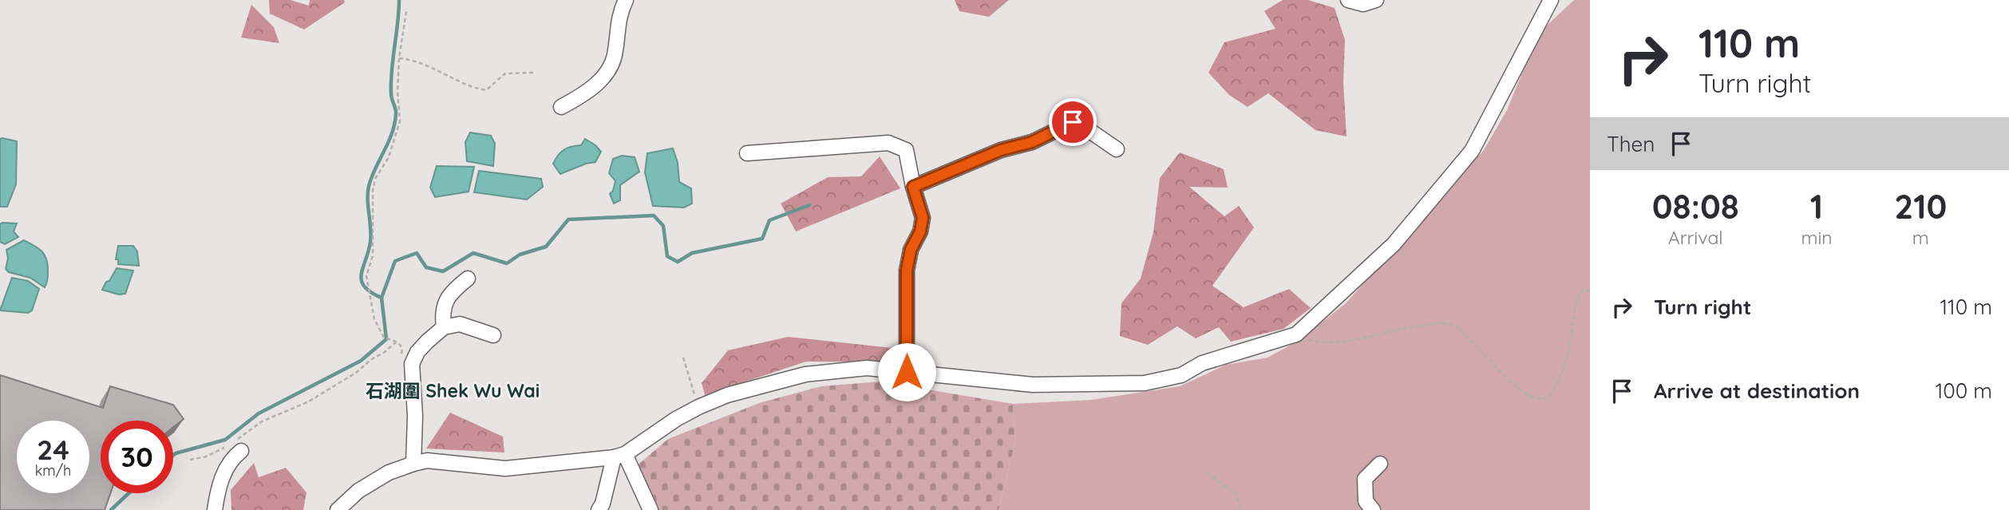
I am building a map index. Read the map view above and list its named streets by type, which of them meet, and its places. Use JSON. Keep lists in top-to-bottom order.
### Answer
{
  "districts": ["石湖圍 Shek Wu Wai"],
  "page": {
    "turn": ["110 m", "Turn right"],
    "then": "Then",
    "eta": [
      "08:08",
      "Arrival",
      "1",
      "min",
      "210",
      "m"
    ],
    "list": [
      {
        "name": "Turn right",
        "value": "110 m"
      },
      {
        "name": "Arrive at destination",
        "value": "100 m"
      }
    ],
    "speed": "24 km/h",
    "limit": "30"
  }
}
